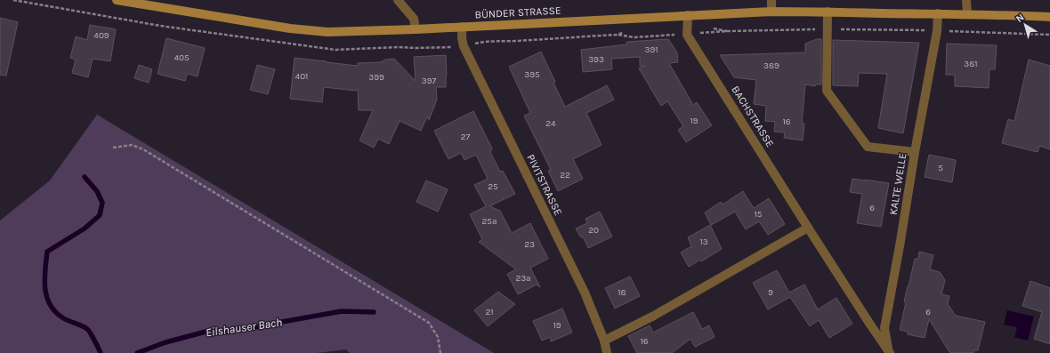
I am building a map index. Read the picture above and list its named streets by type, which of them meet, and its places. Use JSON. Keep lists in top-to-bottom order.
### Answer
{
  "streets": {
    "main road": ["BÜNDER STRASSE"],
    "street": ["BACHSTRASSE", "KALTE WELLE", "PIVITSTRASSE"]
  },
  "crossings": [
    ["BÜNDER STRASSE", "KALTE WELLE"],
    ["BÜNDER STRASSE", "PIVITSTRASSE"],
    ["BACHSTRASSE", "KALTE WELLE"]
  ],
  "water": ["Eilshauser Bach"],
  "house_numbers": [
    "409",
    "391",
    "405",
    "393",
    "381",
    "389",
    "395",
    "401",
    "399",
    "397",
    "19",
    "16",
    "24",
    "27",
    "5",
    "22",
    "25",
    "6",
    "15",
    "25a",
    "20",
    "13",
    "23",
    "23a",
    "18",
    "9",
    "21",
    "6",
    "19",
    "16"
  ],
  "north": "top left"
}
